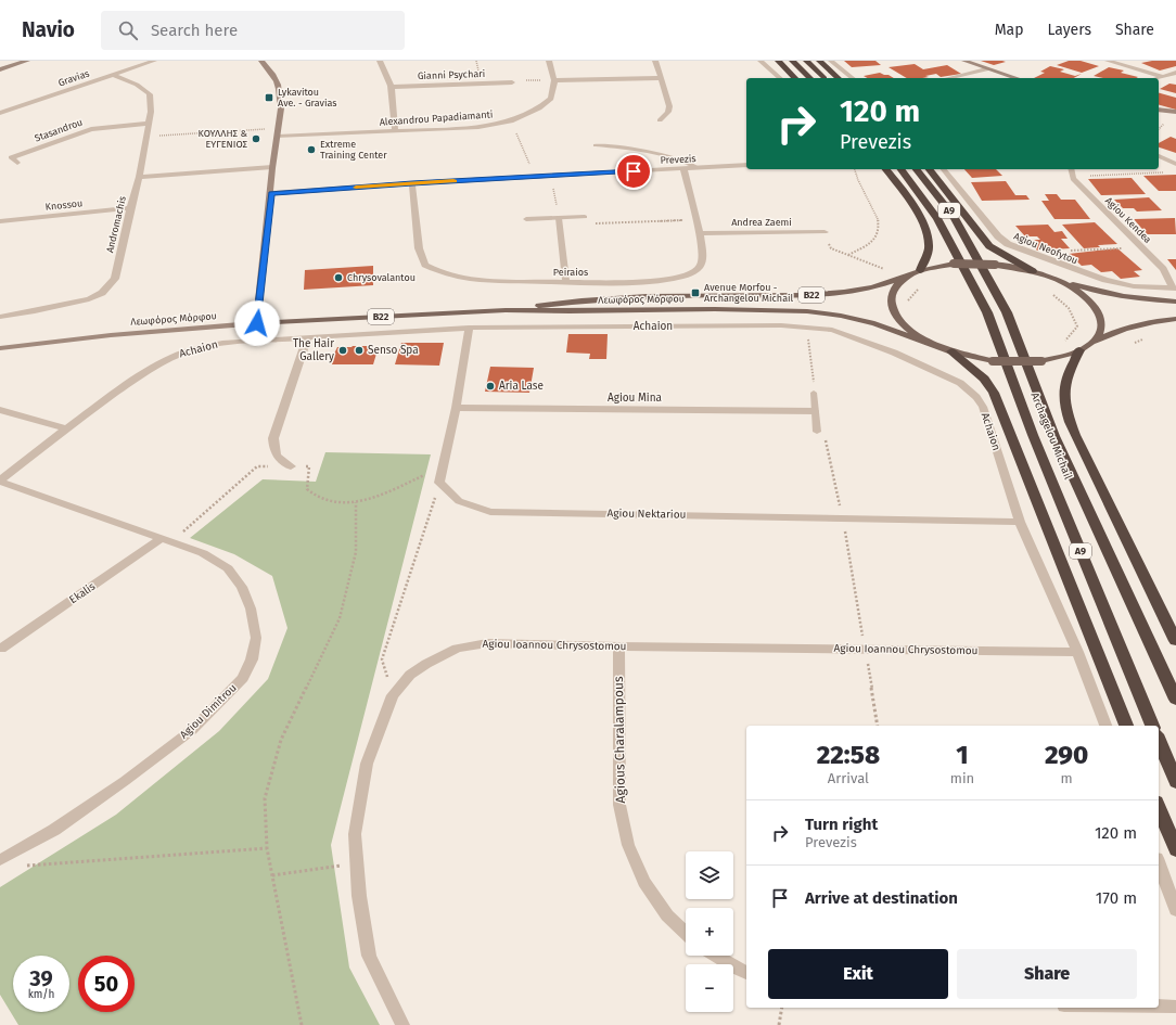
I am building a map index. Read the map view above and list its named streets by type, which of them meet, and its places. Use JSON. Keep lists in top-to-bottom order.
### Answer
{
  "streets": {
    "highway": ["A9", "Archagelou Michail"],
    "main road": ["B22", "Λεωφόρος Μόρφου"],
    "street": [
      "Gianni Psychari",
      "Gravias",
      "Alexandrou Papadiamanti",
      "Stasandrou",
      "Prevezis",
      "Knossou",
      "Agiou Kendea",
      "Andrea Zaemi",
      "Andromachis",
      "Agiou Neofytou",
      "Peiraios",
      "Achaion",
      "Agiou Mina",
      "Agiou Nektariou",
      "Ekalis",
      "Agiou Ioannou Chrysostomou",
      "Agiou Dimitrou",
      "Agious Charalampous"
    ]
  },
  "crossings": [
    ["Gravias", "Andromachis"],
    ["Stasandrou", "Andromachis"],
    ["Prevezis", "Peiraios"],
    ["Knossou", "Andromachis"],
    ["Agiou Kendea", "Agiou Neofytou"],
    ["Andrea Zaemi", "Peiraios"],
    ["B22", "Λεωφόρος Μόρφου"],
    ["Achaion", "Agiou Nektariou"],
    ["Achaion", "Agiou Ioannou Chrysostomou"],
    ["Achaion", "Agiou Dimitrou"],
    ["Ekalis", "Agiou Dimitrou"],
    ["Agiou Ioannou Chrysostomou", "Agious Charalampous"]
  ],
  "places": {
    "transit": ["Lykavitou Ave. - Gravias", "Avenue Morfou - Archangelou Michail"],
    "other": [
      "ΚΟΥΛΛΗΣ & ΕΥΓΕΝΙΟΣ",
      "Extreme Training Center",
      "Chrysovalantou",
      "The Hair Gallery",
      "Senso Spa",
      "Aria Lase"
    ]
  },
  "page": {
    "header": "Navio",
    "search": "Search here",
    "nav": ["Map", "Layers", "Share"],
    "turn": ["120 m", "Prevezis"],
    "eta": [
      "22:58",
      "Arrival",
      "1",
      "min",
      "290",
      "m"
    ],
    "list": [
      {
        "name": "Turn right",
        "note": "Prevezis",
        "value": "120 m"
      },
      {
        "name": "Arrive at destination",
        "value": "170 m"
      }
    ],
    "map_buttons": ["+", "−"],
    "buttons": ["Exit", "Share"],
    "speed": "39 km/h",
    "limit": "50"
  }
}
